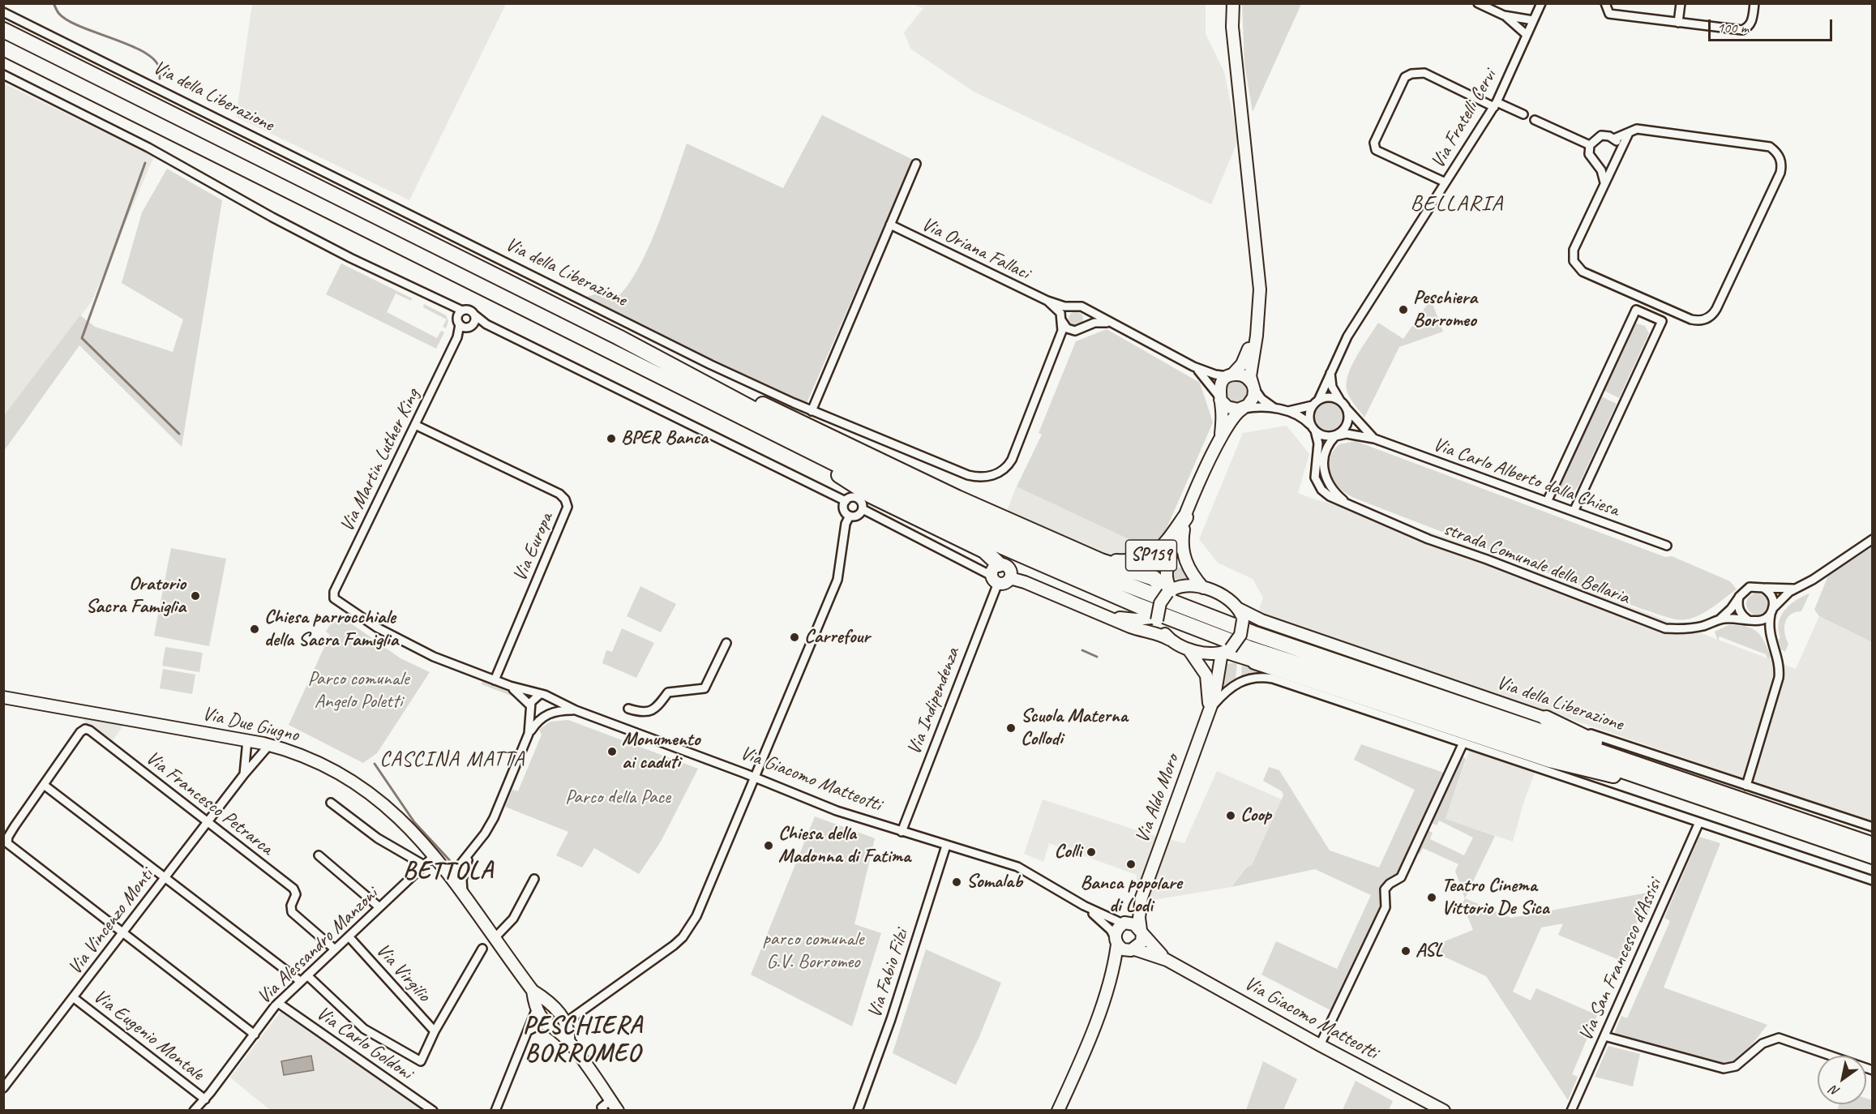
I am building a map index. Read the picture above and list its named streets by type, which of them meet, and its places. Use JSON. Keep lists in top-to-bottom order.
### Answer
{
  "streets": {
    "highway": ["SP159"],
    "street": [
      "Via della Liberazione",
      "Via Fratelli Cervi",
      "Via Oriana Fallaci",
      "Via Martin Luther King",
      "Via Carlo Alberto dalla Chiesa",
      "Via Europa",
      "strada Comunale della Bellaria",
      "Via Indipendenza",
      "Via Due Giugno",
      "Via Giacomo Matteotti",
      "Via Aldo Moro",
      "Via Francesco Petrarca",
      "Via Vincenzo Monti",
      "Via Alessandro Manzoni",
      "Via San Francesco d'Assisi",
      "Via Virgilio",
      "Via Fabio Filzi",
      "Via Eugenio Montale",
      "Via Carlo Goldoni"
    ]
  },
  "crossings": [
    ["Via della Liberazione", "SP159"],
    ["Via della Liberazione", "Via Aldo Moro"],
    ["Via Fratelli Cervi", "Via Carlo Alberto dalla Chiesa"],
    ["Via Martin Luther King", "Via Europa"],
    ["Via Martin Luther King", "Via Giacomo Matteotti"],
    ["Via Carlo Alberto dalla Chiesa", "strada Comunale della Bellaria"],
    ["Via Europa", "Via Giacomo Matteotti"],
    ["SP159", "Via Aldo Moro"],
    ["Via Indipendenza", "Via Giacomo Matteotti"],
    ["Via Due Giugno", "Via Giacomo Matteotti"],
    ["Via Due Giugno", "Via Vincenzo Monti"],
    ["Via Due Giugno", "Via Alessandro Manzoni"],
    ["Via Giacomo Matteotti", "Via Aldo Moro"],
    ["Via Giacomo Matteotti", "Via Fabio Filzi"],
    ["Via Francesco Petrarca", "Via Vincenzo Monti"],
    ["Via Francesco Petrarca", "Via Alessandro Manzoni"],
    ["Via Vincenzo Monti", "Via Eugenio Montale"],
    ["Via Alessandro Manzoni", "Via Virgilio"],
    ["Via Alessandro Manzoni", "Via Eugenio Montale"],
    ["Via Alessandro Manzoni", "Via Carlo Goldoni"]
  ],
  "districts": [
    "BELLARIA",
    "CASCINA MATTA",
    "BETTOLA",
    "PESCHIERA BORROMEO"
  ],
  "parks": ["Parco comunale Angelo Poletti", "Parco della Pace", "parco comunale G.V. Borromeo"],
  "places": [
    "Peschiera Borromeo",
    "BPER Banca",
    "Oratorio Sacra Famiglia",
    "Chiesa parrocchiale della Sacra Famiglia",
    "Carrefour",
    "Scuola Materna Collodi",
    "Monumento ai caduti",
    "Coop",
    "Chiesa della Madonna di Fatima",
    "Colli",
    "Banca popolare di Lodi",
    "Somalab",
    "Teatro Cinema Vittorio De Sica",
    "ASL"
  ],
  "scale_bar": "100 m",
  "north": "bottom left"
}
